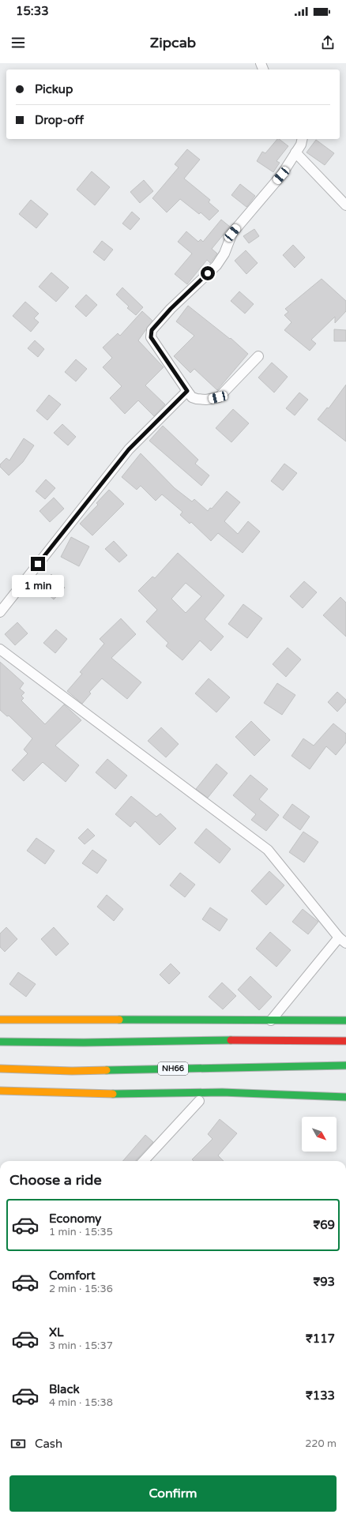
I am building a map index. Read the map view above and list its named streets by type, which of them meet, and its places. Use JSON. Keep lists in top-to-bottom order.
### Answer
{
  "streets": {
    "main road": ["NH66"]
  },
  "north": "bottom right",
  "page": {
    "status": "15:33",
    "header": "Zipcab",
    "banner": ["Pickup", "Drop-off"],
    "bubble": "1 min",
    "heading": "Choose a ride",
    "list": [
      {
        "name": "Economy",
        "note": "1 min · 15:35",
        "value": "₹69"
      },
      {
        "name": "Comfort",
        "note": "2 min · 15:36",
        "value": "₹93"
      },
      {
        "name": "XL",
        "note": "3 min · 15:37",
        "value": "₹117"
      },
      {
        "name": "Black",
        "note": "4 min · 15:38",
        "value": "₹133"
      }
    ],
    "pay": ["Cash", "220 m"],
    "buttons": "Confirm"
  }
}
